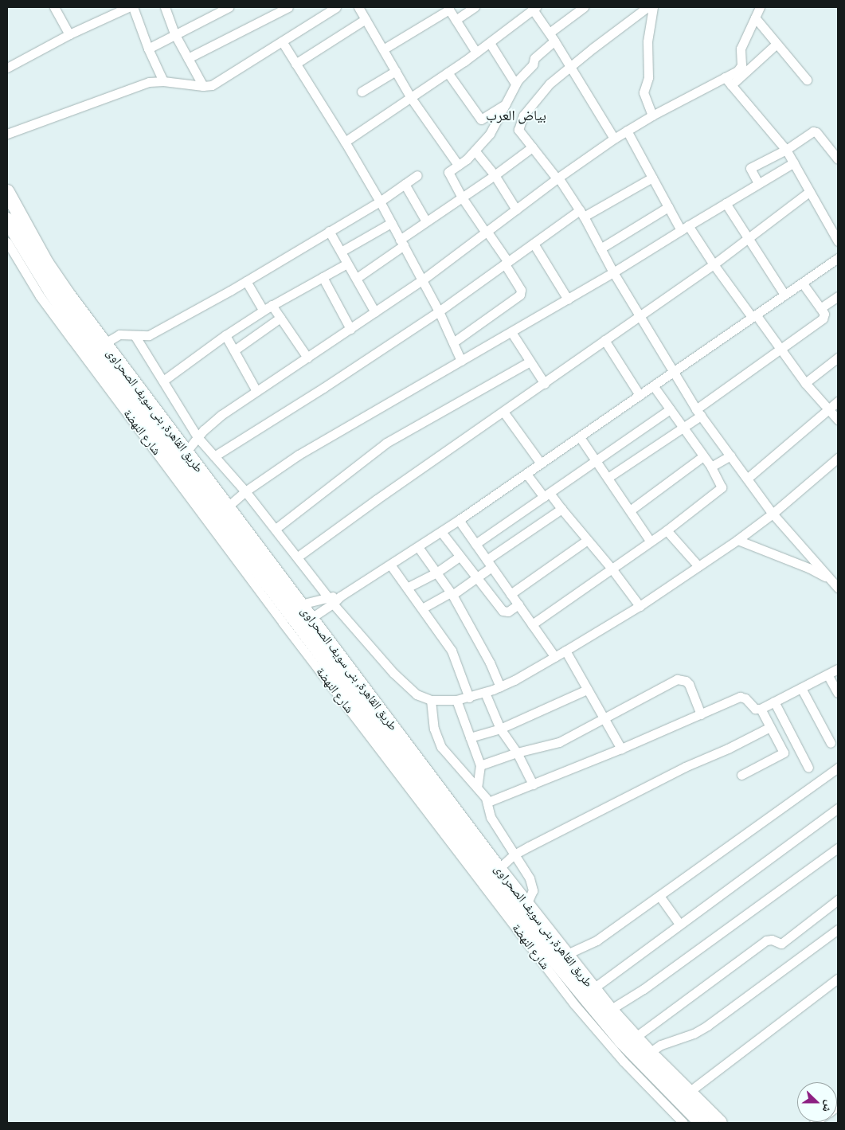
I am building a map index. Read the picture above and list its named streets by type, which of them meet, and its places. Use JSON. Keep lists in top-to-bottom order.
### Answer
{
  "streets": {
    "main road": ["طريق القاهرة, بنى سويف الصحراوى"],
    "street": ["شارع النهضة"]
  },
  "districts": ["بياض العرب"],
  "north": "right"
}
